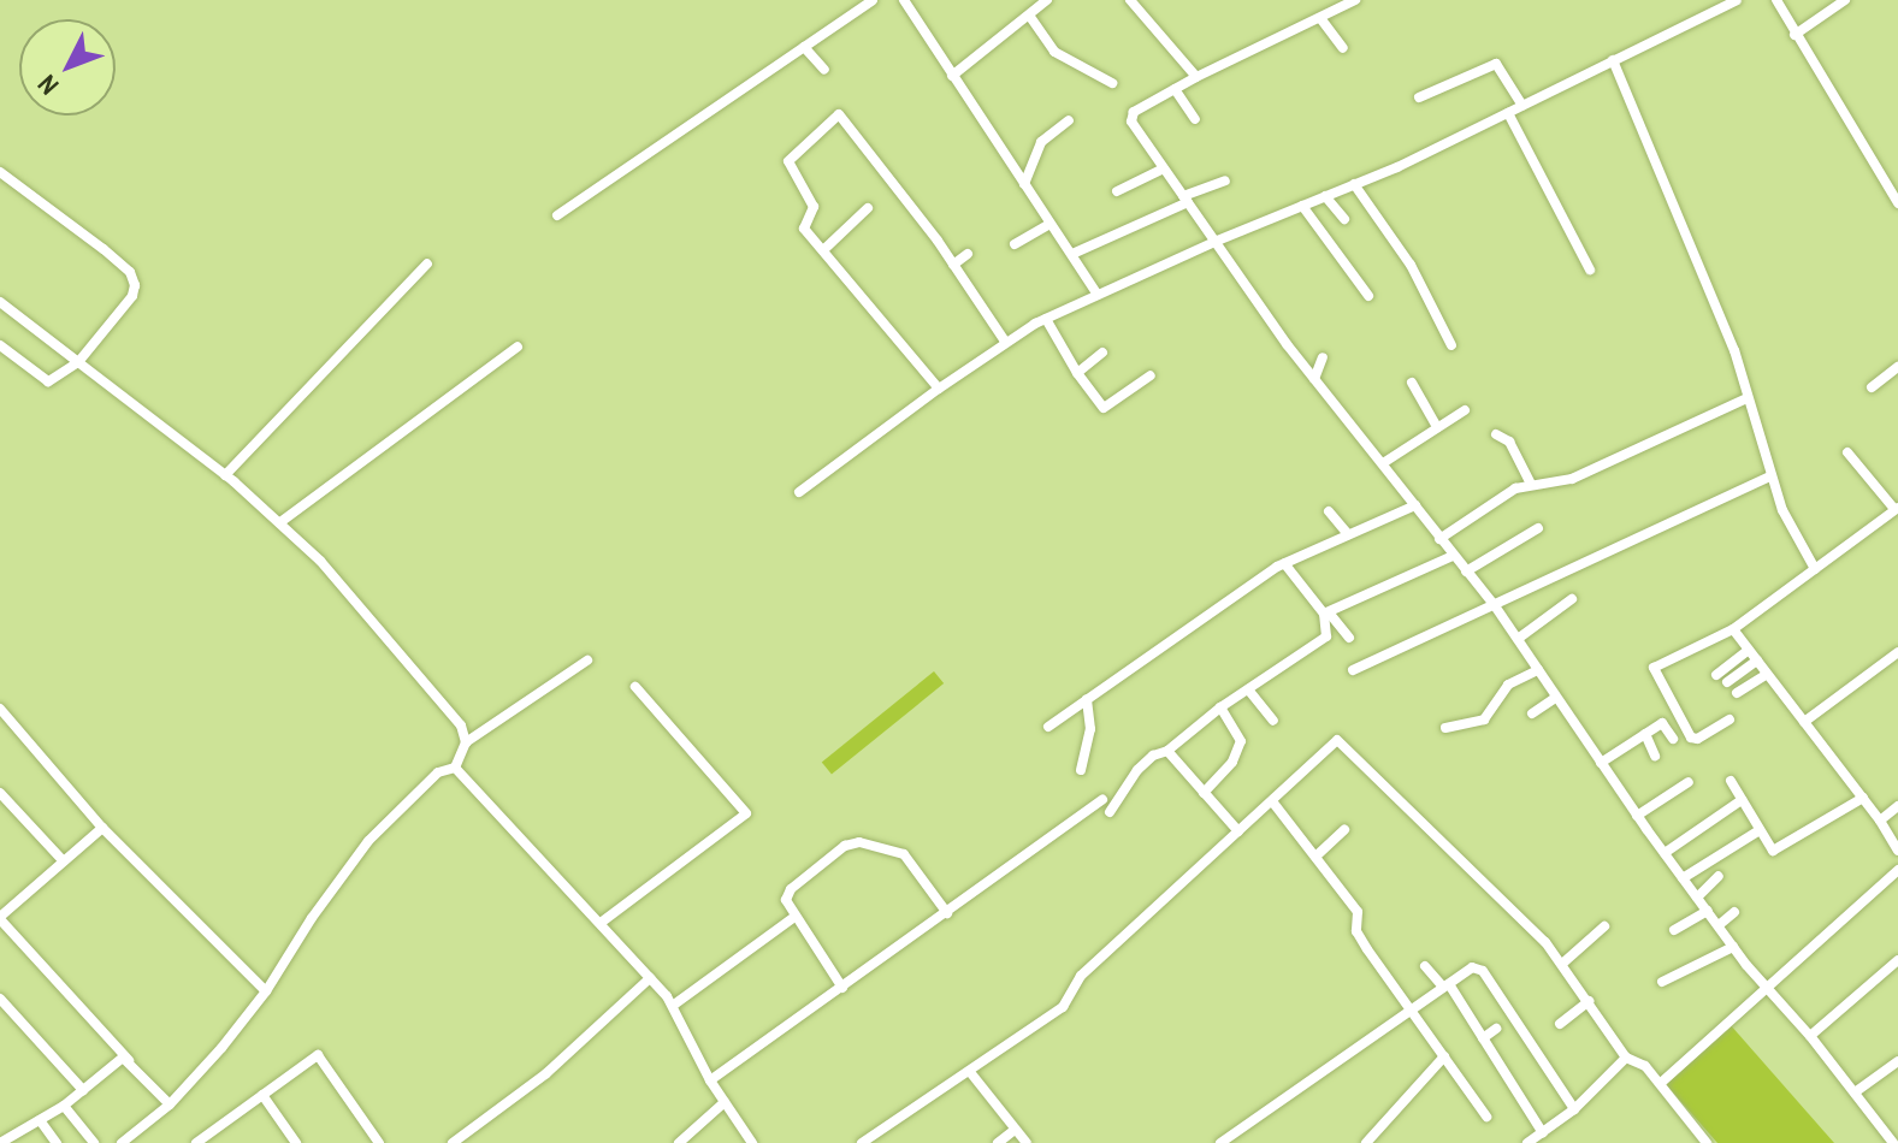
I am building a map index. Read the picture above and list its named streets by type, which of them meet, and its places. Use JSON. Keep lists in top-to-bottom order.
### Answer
{
  "north": "bottom left"
}
